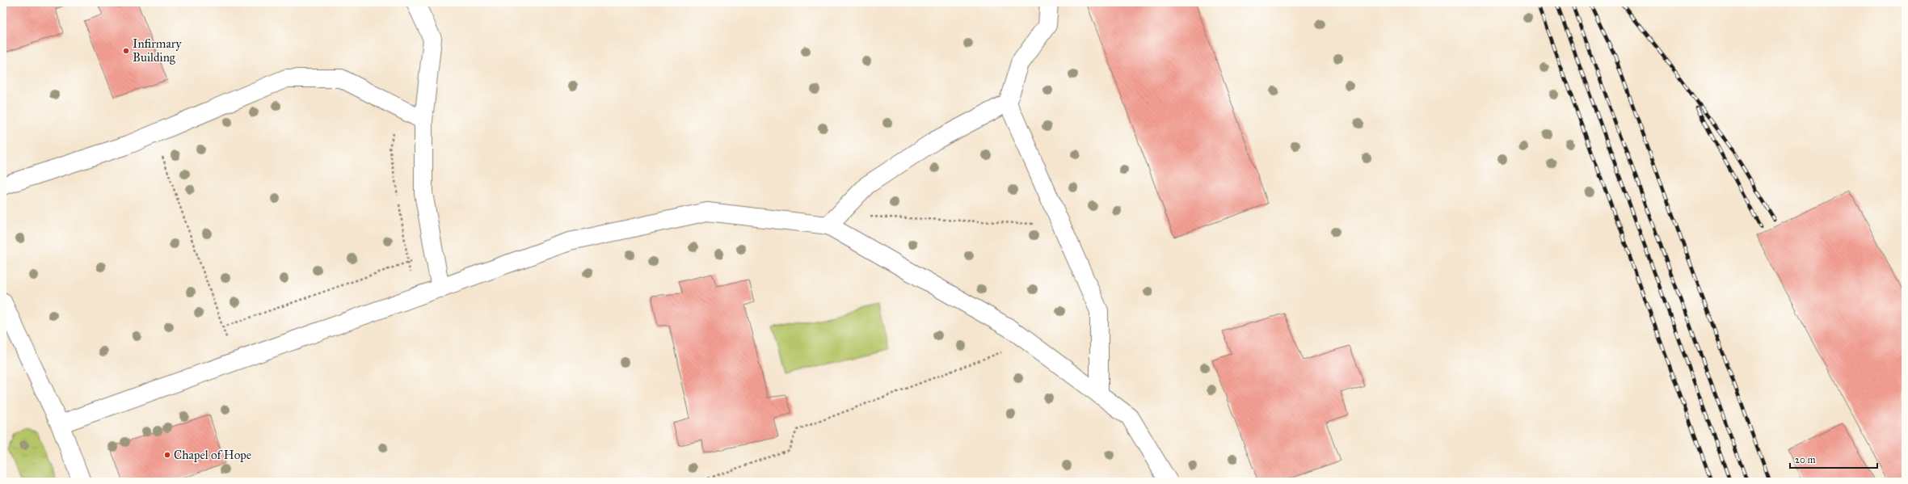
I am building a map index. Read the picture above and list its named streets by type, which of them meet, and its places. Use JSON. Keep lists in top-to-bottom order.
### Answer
{
  "places": ["Infirmary Building", "Chapel of Hope"],
  "scale_bar": "20 m"
}
